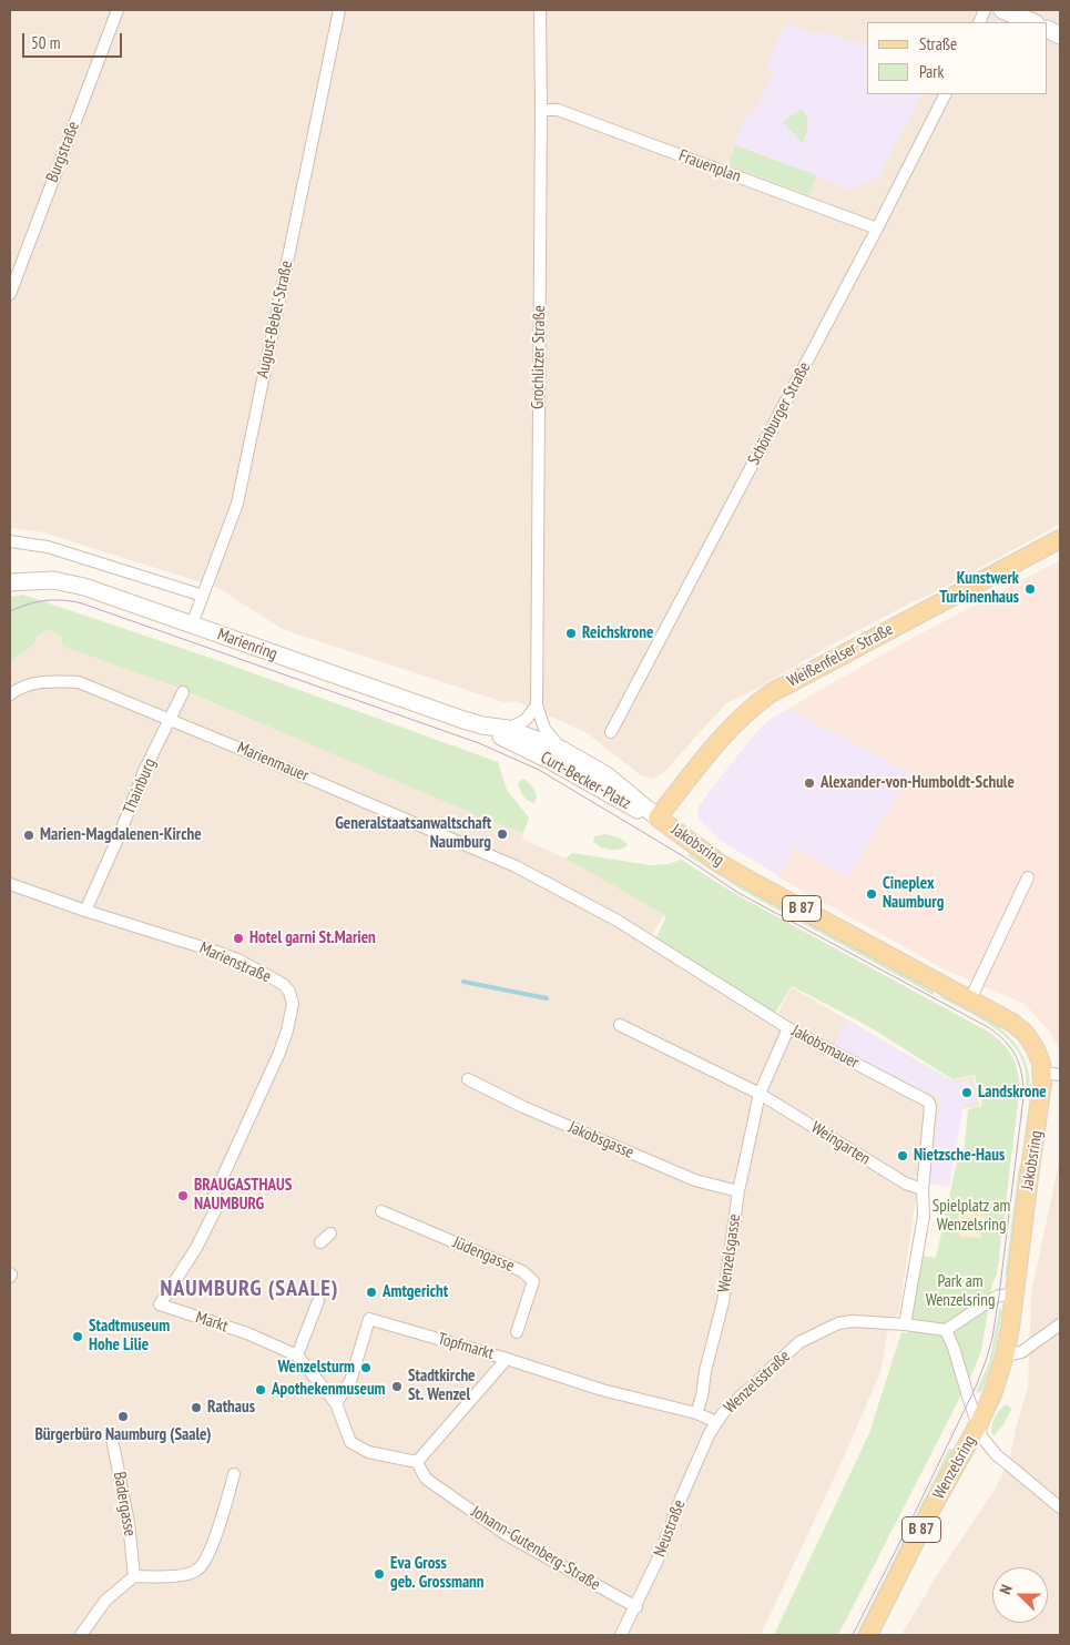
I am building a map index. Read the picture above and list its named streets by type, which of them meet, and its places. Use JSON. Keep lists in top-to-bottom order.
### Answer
{
  "streets": {
    "main road": [
      "Marienring",
      "Weißenfelser Straße",
      "Curt-Becker-Platz",
      "Jakobsring",
      "B 87",
      "Wenzelsring"
    ],
    "street": [
      "Burgstraße",
      "Frauenplan",
      "August-Bebel-Straße",
      "Grochlitzer Straße",
      "Schönburger Straße",
      "Marienmauer",
      "Thainburg",
      "Marienstraße",
      "Jakobsmauer",
      "Jakobsgasse",
      "Weingarten",
      "Wenzelsgasse",
      "Jüdengasse",
      "Markt",
      "Topfmarkt",
      "Wenzelsstraße",
      "Badergasse",
      "Neustraße",
      "Johann-Gutenberg-Straße"
    ]
  },
  "crossings": [
    ["Frauenplan", "Grochlitzer Straße"],
    ["Frauenplan", "Schönburger Straße"],
    ["August-Bebel-Straße", "Marienring"],
    ["Grochlitzer Straße", "Curt-Becker-Platz"],
    ["Marienring", "Curt-Becker-Platz"],
    ["Weißenfelser Straße", "Curt-Becker-Platz"],
    ["Weißenfelser Straße", "Jakobsring"],
    ["Marienmauer", "Thainburg"],
    ["Marienmauer", "Jakobsmauer"],
    ["Curt-Becker-Platz", "Jakobsring"],
    ["Thainburg", "Marienstraße"],
    ["Jakobsring", "Wenzelsring"],
    ["Marienstraße", "Markt"],
    ["Jakobsmauer", "Weingarten"],
    ["Jakobsmauer", "Wenzelsstraße"],
    ["Jakobsgasse", "Wenzelsgasse"],
    ["Weingarten", "Wenzelsgasse"],
    ["Wenzelsgasse", "Wenzelsstraße"],
    ["Markt", "Topfmarkt"],
    ["Topfmarkt", "Wenzelsstraße"],
    ["Topfmarkt", "Johann-Gutenberg-Straße"],
    ["Wenzelsstraße", "Neustraße"],
    ["Neustraße", "Johann-Gutenberg-Straße"]
  ],
  "districts": ["NAUMBURG (SAALE)"],
  "parks": ["Spielplatz am Wenzelsring", "Park am Wenzelsring"],
  "places": [
    "Kunstwerk Turbinenhaus",
    "Reichskrone",
    "Alexander-von-Humboldt-Schule",
    "Generalstaatsanwaltschaft Naumburg",
    "Marien-Magdalenen-Kirche",
    "Cineplex Naumburg",
    "Hotel garni St.Marien",
    "Landskrone",
    "Nietzsche-Haus",
    "BRAUGASTHAUS NAUMBURG",
    "Amtgericht",
    "Stadtmuseum Hohe Lilie",
    "Wenzelsturm",
    "Stadtkirche St. Wenzel",
    "Apothekenmuseum",
    "Rathaus",
    "Bürgerbüro Naumburg (Saale)",
    "Eva Gross geb. Grossmann"
  ],
  "legend": ["Straße", "Park"],
  "scale_bar": "50 m",
  "north": "left"
}
